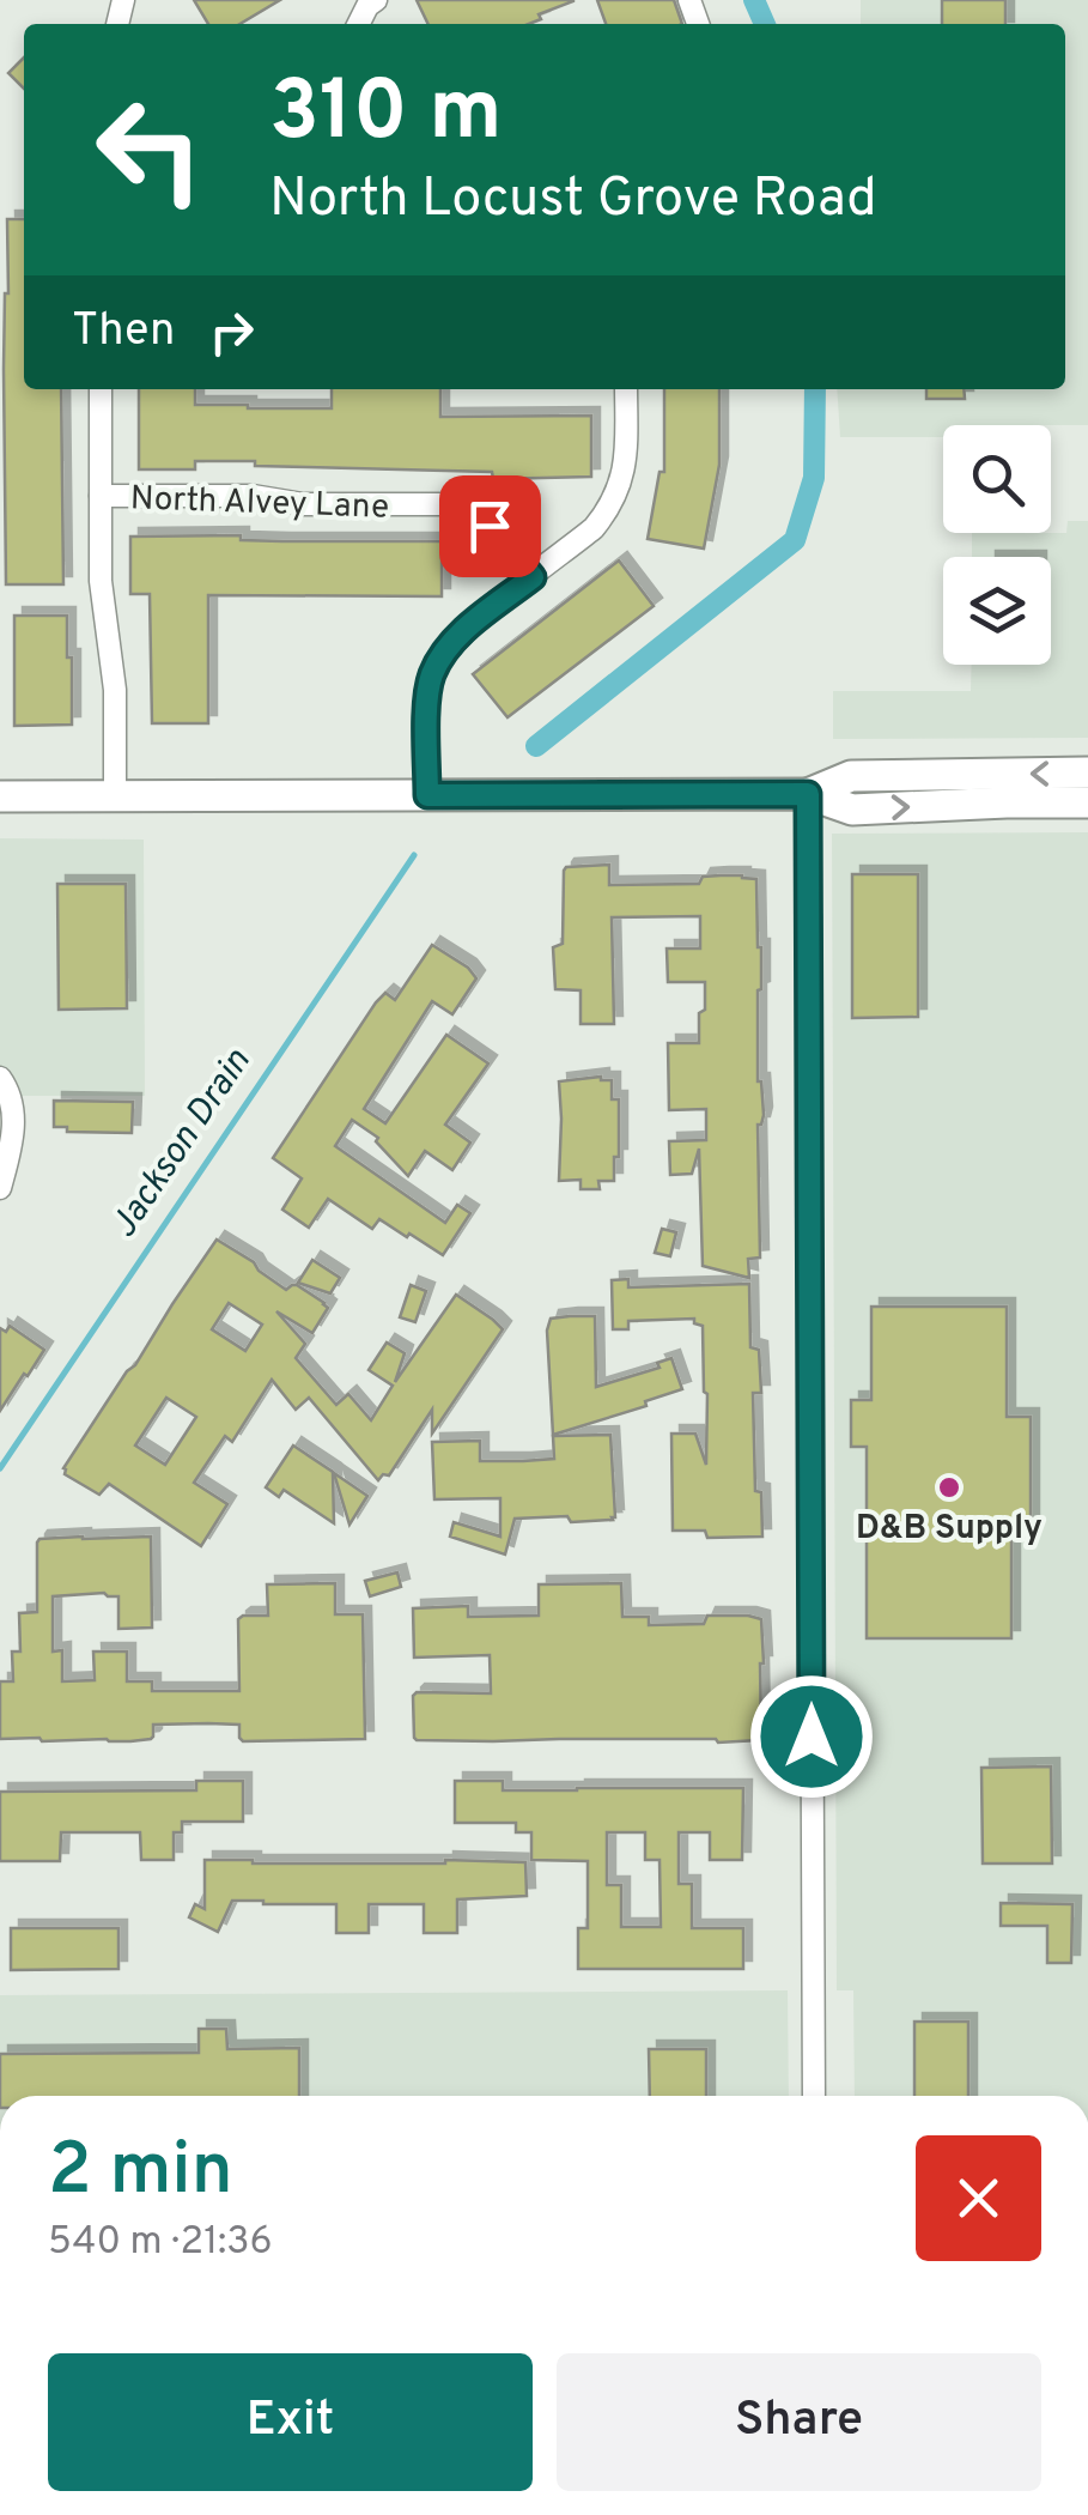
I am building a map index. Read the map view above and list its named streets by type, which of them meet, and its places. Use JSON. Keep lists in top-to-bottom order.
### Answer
{
  "streets": {
    "street": ["North Alvey Lane"]
  },
  "water": ["Jackson Drain"],
  "places": ["D&B Supply"],
  "page": {
    "turn": ["310 m", "North Locust Grove Road"],
    "then": "Then",
    "heading": ["2 min", "540 m · 21:36"],
    "buttons": ["Exit", "Share"]
  }
}
